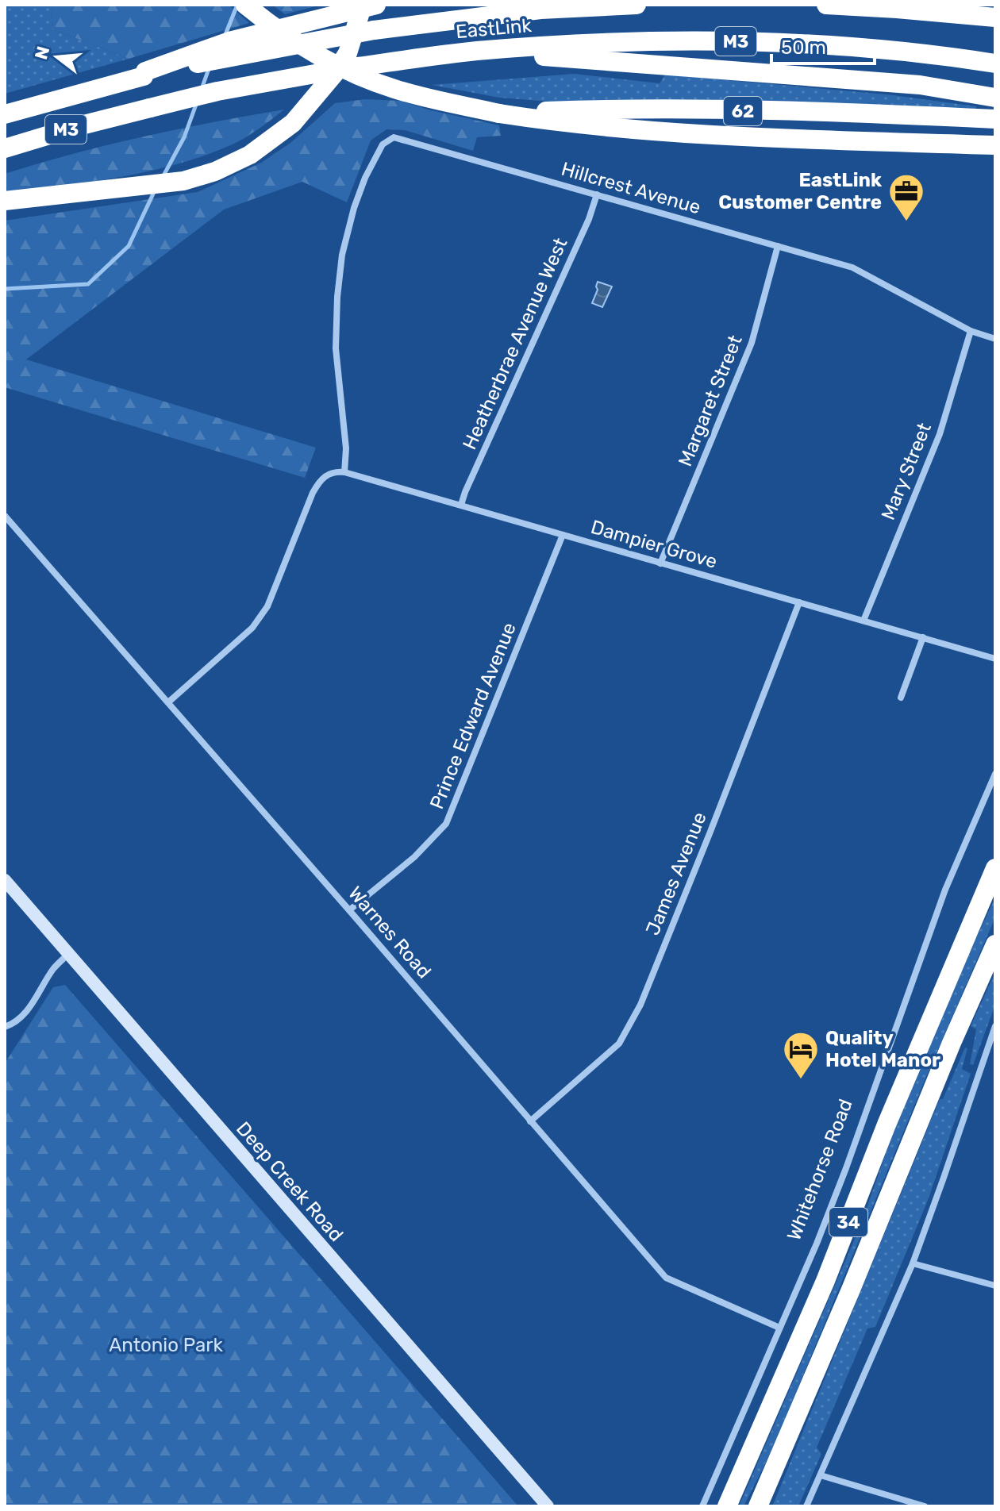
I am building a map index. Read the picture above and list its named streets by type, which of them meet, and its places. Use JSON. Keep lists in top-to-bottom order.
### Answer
{
  "streets": {
    "highway": [
      "EastLink",
      "M3",
      "62",
      "34"
    ],
    "main road": ["Deep Creek Road"],
    "street": [
      "Hillcrest Avenue",
      "Heatherbrae Avenue West",
      "Margaret Street",
      "Mary Street",
      "Dampier Grove",
      "Prince Edward Avenue",
      "James Avenue",
      "Warnes Road",
      "Whitehorse Road"
    ]
  },
  "crossings": [
    ["Hillcrest Avenue", "Heatherbrae Avenue West"],
    ["Hillcrest Avenue", "Margaret Street"],
    ["Hillcrest Avenue", "Mary Street"],
    ["Hillcrest Avenue", "Dampier Grove"],
    ["Heatherbrae Avenue West", "Dampier Grove"],
    ["Margaret Street", "Dampier Grove"],
    ["Mary Street", "Dampier Grove"],
    ["Dampier Grove", "Prince Edward Avenue"],
    ["Dampier Grove", "James Avenue"],
    ["Prince Edward Avenue", "Warnes Road"],
    ["James Avenue", "Warnes Road"],
    ["Warnes Road", "Whitehorse Road"]
  ],
  "parks": ["Antonio Park"],
  "places": {
    "office": ["EastLink Customer Centre"],
    "hotel": ["Quality Hotel Manor"]
  },
  "scale_bar": "50 m",
  "north": "left"
}
